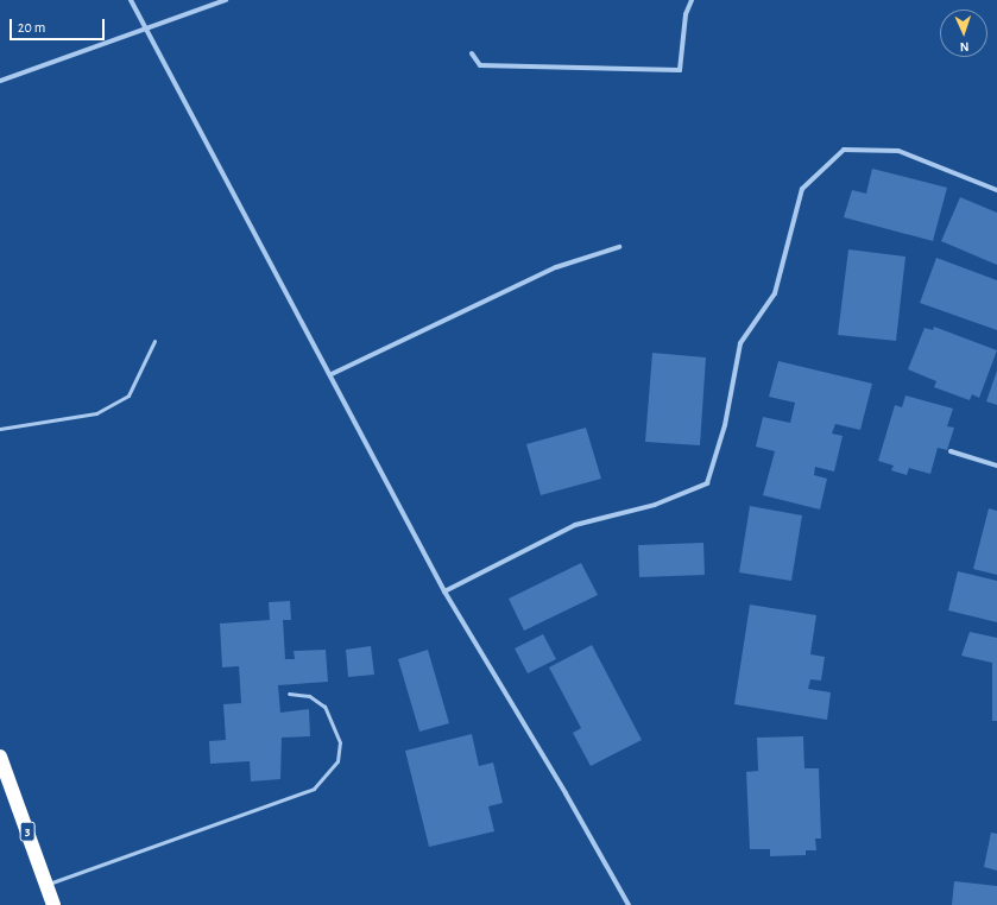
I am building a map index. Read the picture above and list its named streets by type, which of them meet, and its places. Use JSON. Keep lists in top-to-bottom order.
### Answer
{
  "streets": {
    "highway": ["3"]
  },
  "scale_bar": "20 m",
  "north": "bottom"
}
